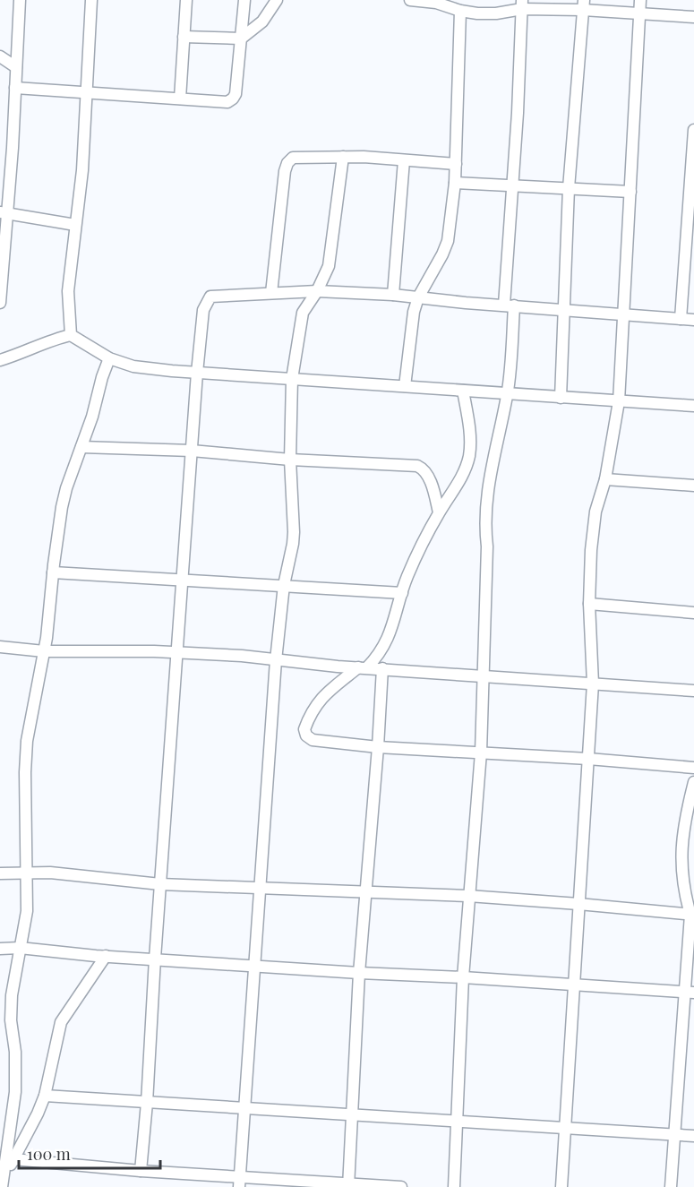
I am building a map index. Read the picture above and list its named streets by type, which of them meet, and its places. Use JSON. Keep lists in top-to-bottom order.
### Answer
{
  "scale_bar": "100 m"
}
